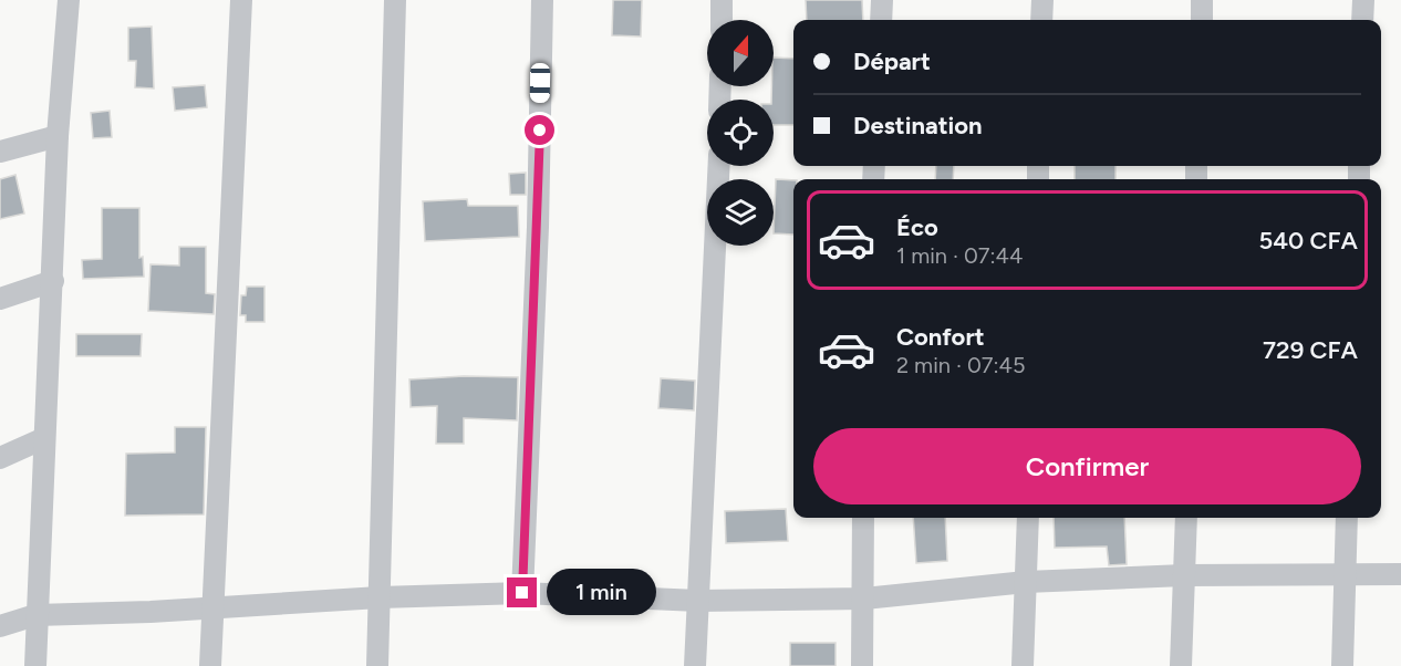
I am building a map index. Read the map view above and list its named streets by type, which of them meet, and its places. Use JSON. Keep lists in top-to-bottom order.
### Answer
{
  "north": "top",
  "page": {
    "banner": ["Départ", "Destination"],
    "list": [
      {
        "name": "Éco",
        "note": "1 min · 07:44",
        "value": "540 CFA"
      },
      {
        "name": "Confort",
        "note": "2 min · 07:45",
        "value": "729 CFA"
      }
    ],
    "buttons": "Confirmer",
    "bubble": "1 min"
  }
}
